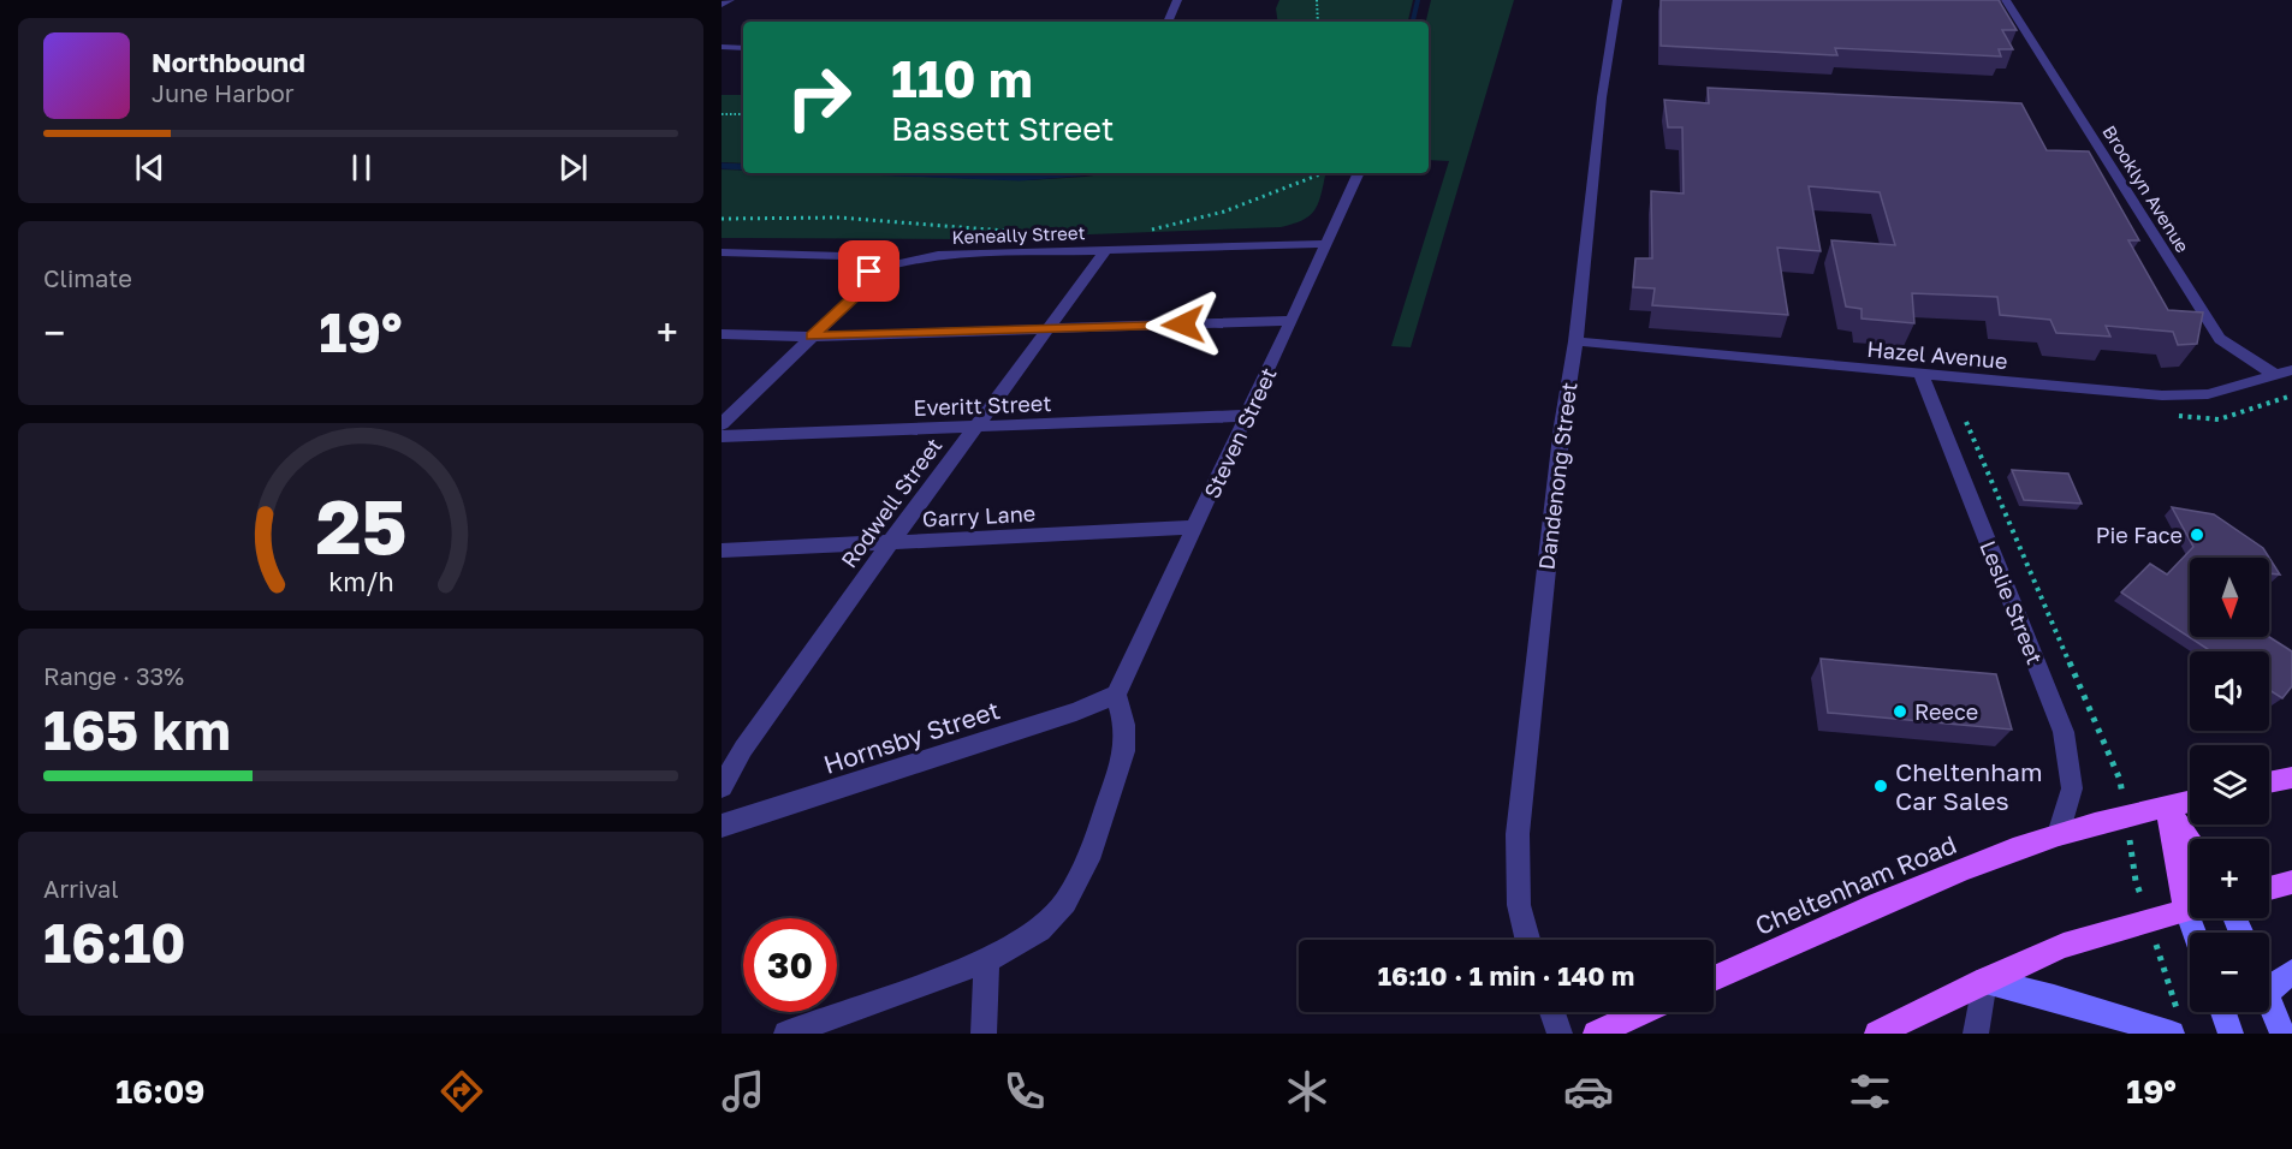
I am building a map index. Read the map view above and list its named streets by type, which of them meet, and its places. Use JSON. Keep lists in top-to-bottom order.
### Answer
{
  "streets": {
    "main road": ["Cheltenham Road"],
    "street": [
      "Brooklyn Avenue",
      "Keneally Street",
      "Hazel Avenue",
      "Everitt Street",
      "Steven Street",
      "Dandenong Street",
      "Rodwell Street",
      "Garry Lane",
      "Leslie Street",
      "Hornsby Street"
    ]
  },
  "crossings": [
    ["Brooklyn Avenue", "Hazel Avenue"],
    ["Keneally Street", "Steven Street"],
    ["Keneally Street", "Rodwell Street"],
    ["Hazel Avenue", "Dandenong Street"],
    ["Hazel Avenue", "Leslie Street"],
    ["Everitt Street", "Steven Street"],
    ["Everitt Street", "Rodwell Street"],
    ["Steven Street", "Garry Lane"],
    ["Steven Street", "Hornsby Street"],
    ["Rodwell Street", "Garry Lane"],
    ["Leslie Street", "Cheltenham Road"]
  ],
  "places": ["Pie Face", "Reece", "Cheltenham Car Sales"],
  "north": "bottom",
  "page": {
    "turn": ["110 m", "Bassett Street"],
    "song": ["Northbound", "June Harbor"],
    "tile": [
      "Climate",
      ["Range · 33%", "165 km"],
      ["Arrival", "16:10"]
    ],
    "heat": ["−", "19°", "+"],
    "map_buttons": ["+", "−"],
    "limit": "30",
    "trip": "16:10 · 1 min · 140 m",
    "tabs": ["16:09", "19°"],
    "gauge": ["25", "km/h"]
  }
}
